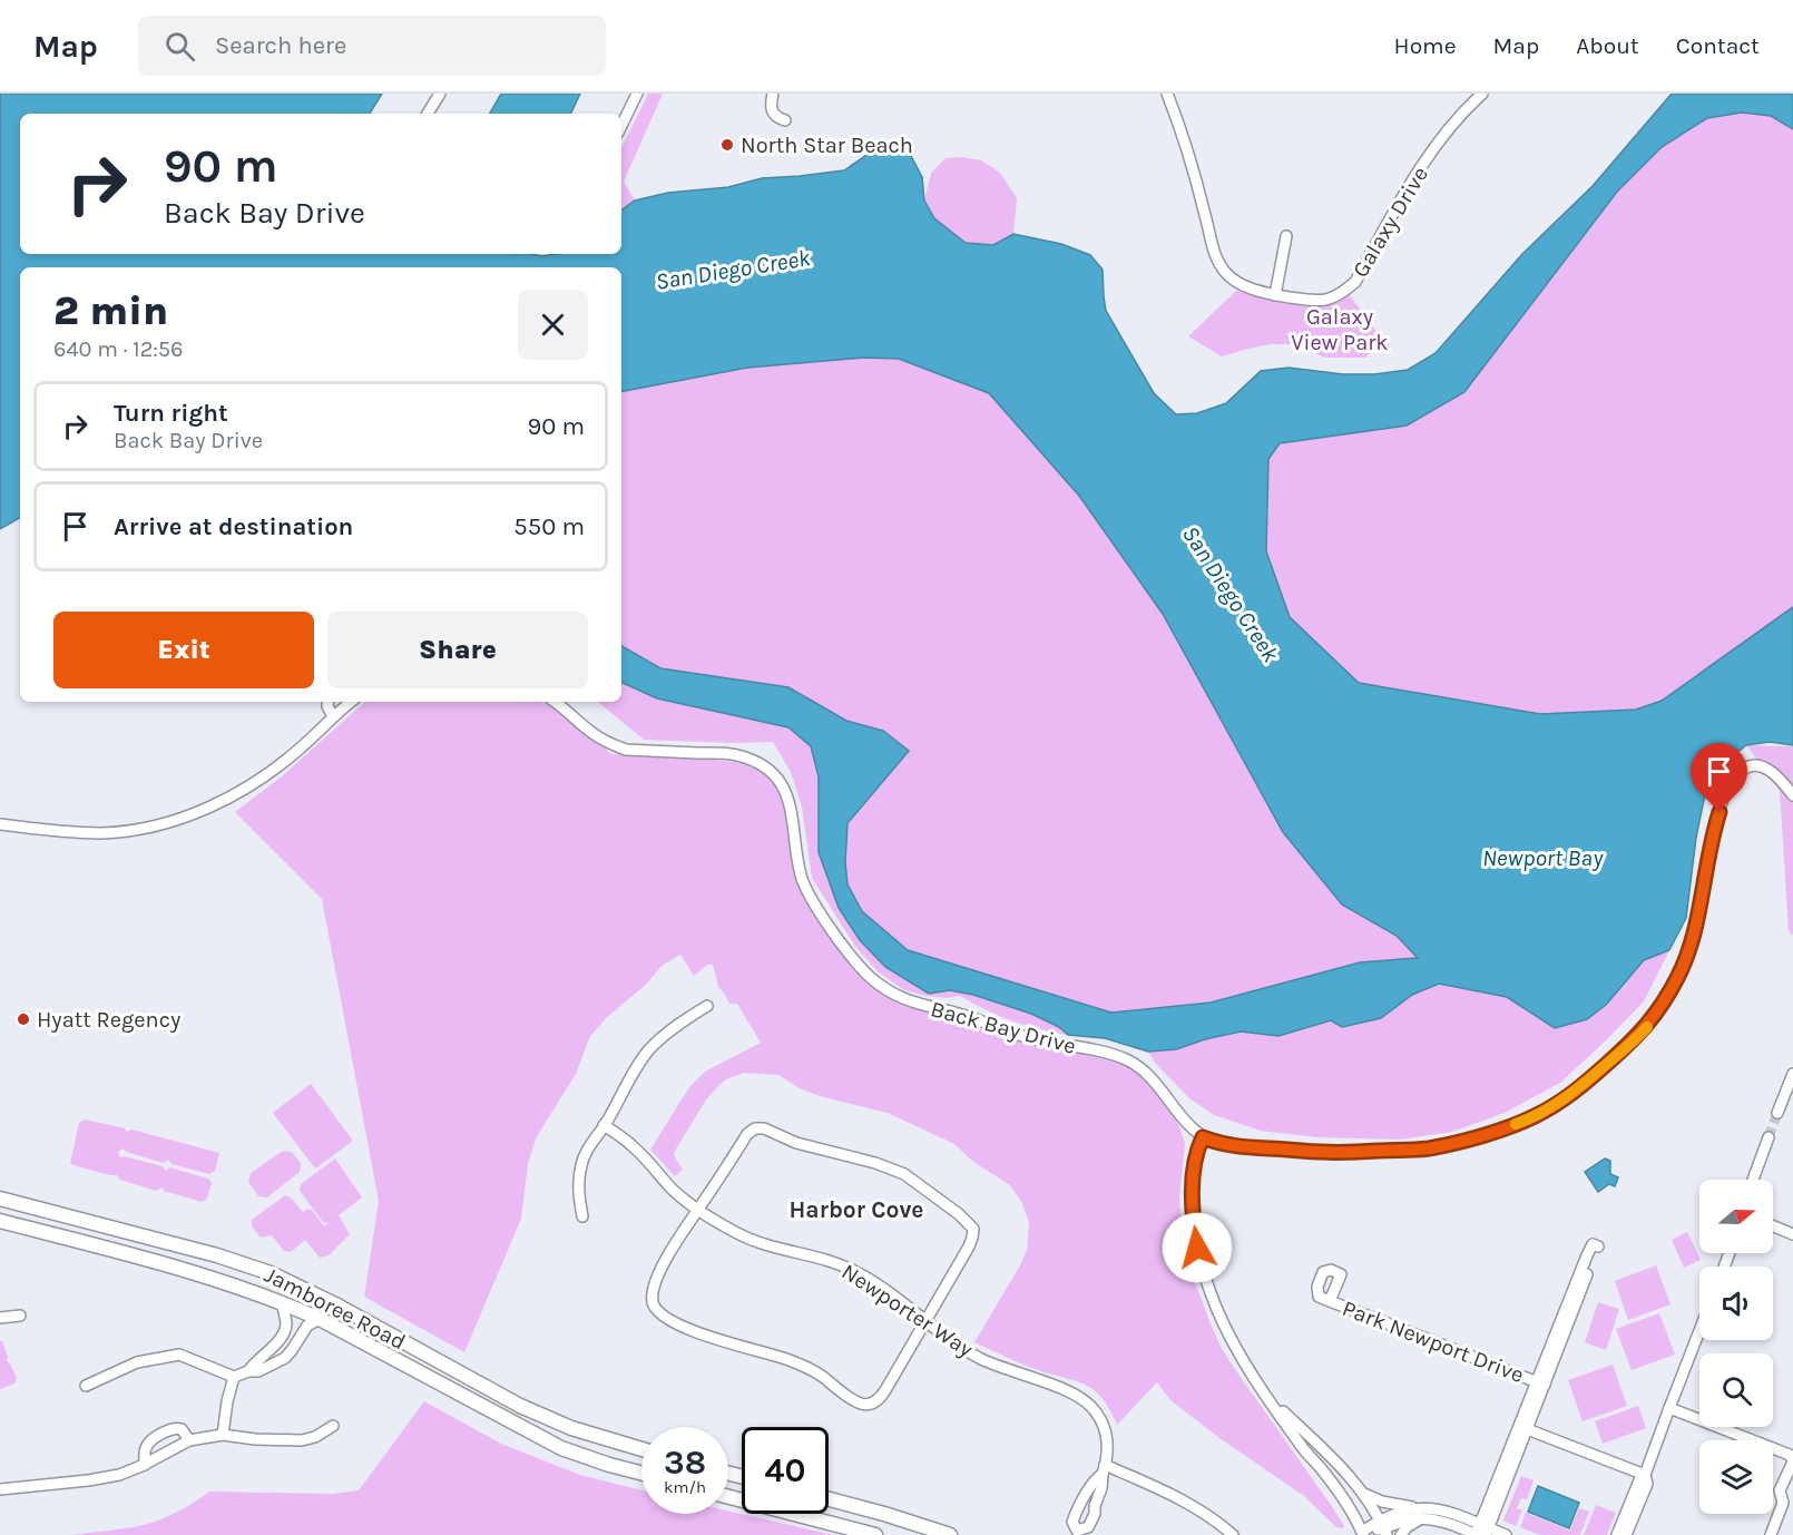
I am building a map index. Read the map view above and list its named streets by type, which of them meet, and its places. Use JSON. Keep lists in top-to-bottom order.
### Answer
{
  "streets": {
    "main road": ["Jamboree Road"],
    "street": [
      "Galaxy Drive",
      "Back Bay Drive",
      "Newporter Way",
      "Park Newport Drive"
    ]
  },
  "districts": ["Harbor Cove"],
  "water": ["San Diego Creek", "Newport Bay"],
  "parks": ["Galaxy View Park"],
  "places": ["North Star Beach", "Hyatt Regency"],
  "north": "right",
  "page": {
    "header": "Map",
    "search": "Search here",
    "nav": [
      "Home",
      "Map",
      "About",
      "Contact"
    ],
    "turn": ["90 m", "Back Bay Drive"],
    "heading": ["2 min", "640 m · 12:56"],
    "list": [
      {
        "name": "Turn right",
        "note": "Back Bay Drive",
        "value": "90 m"
      },
      {
        "name": "Arrive at destination",
        "value": "550 m"
      }
    ],
    "buttons": ["Exit", "Share"],
    "speed": "38 km/h",
    "limit": "40"
  }
}
